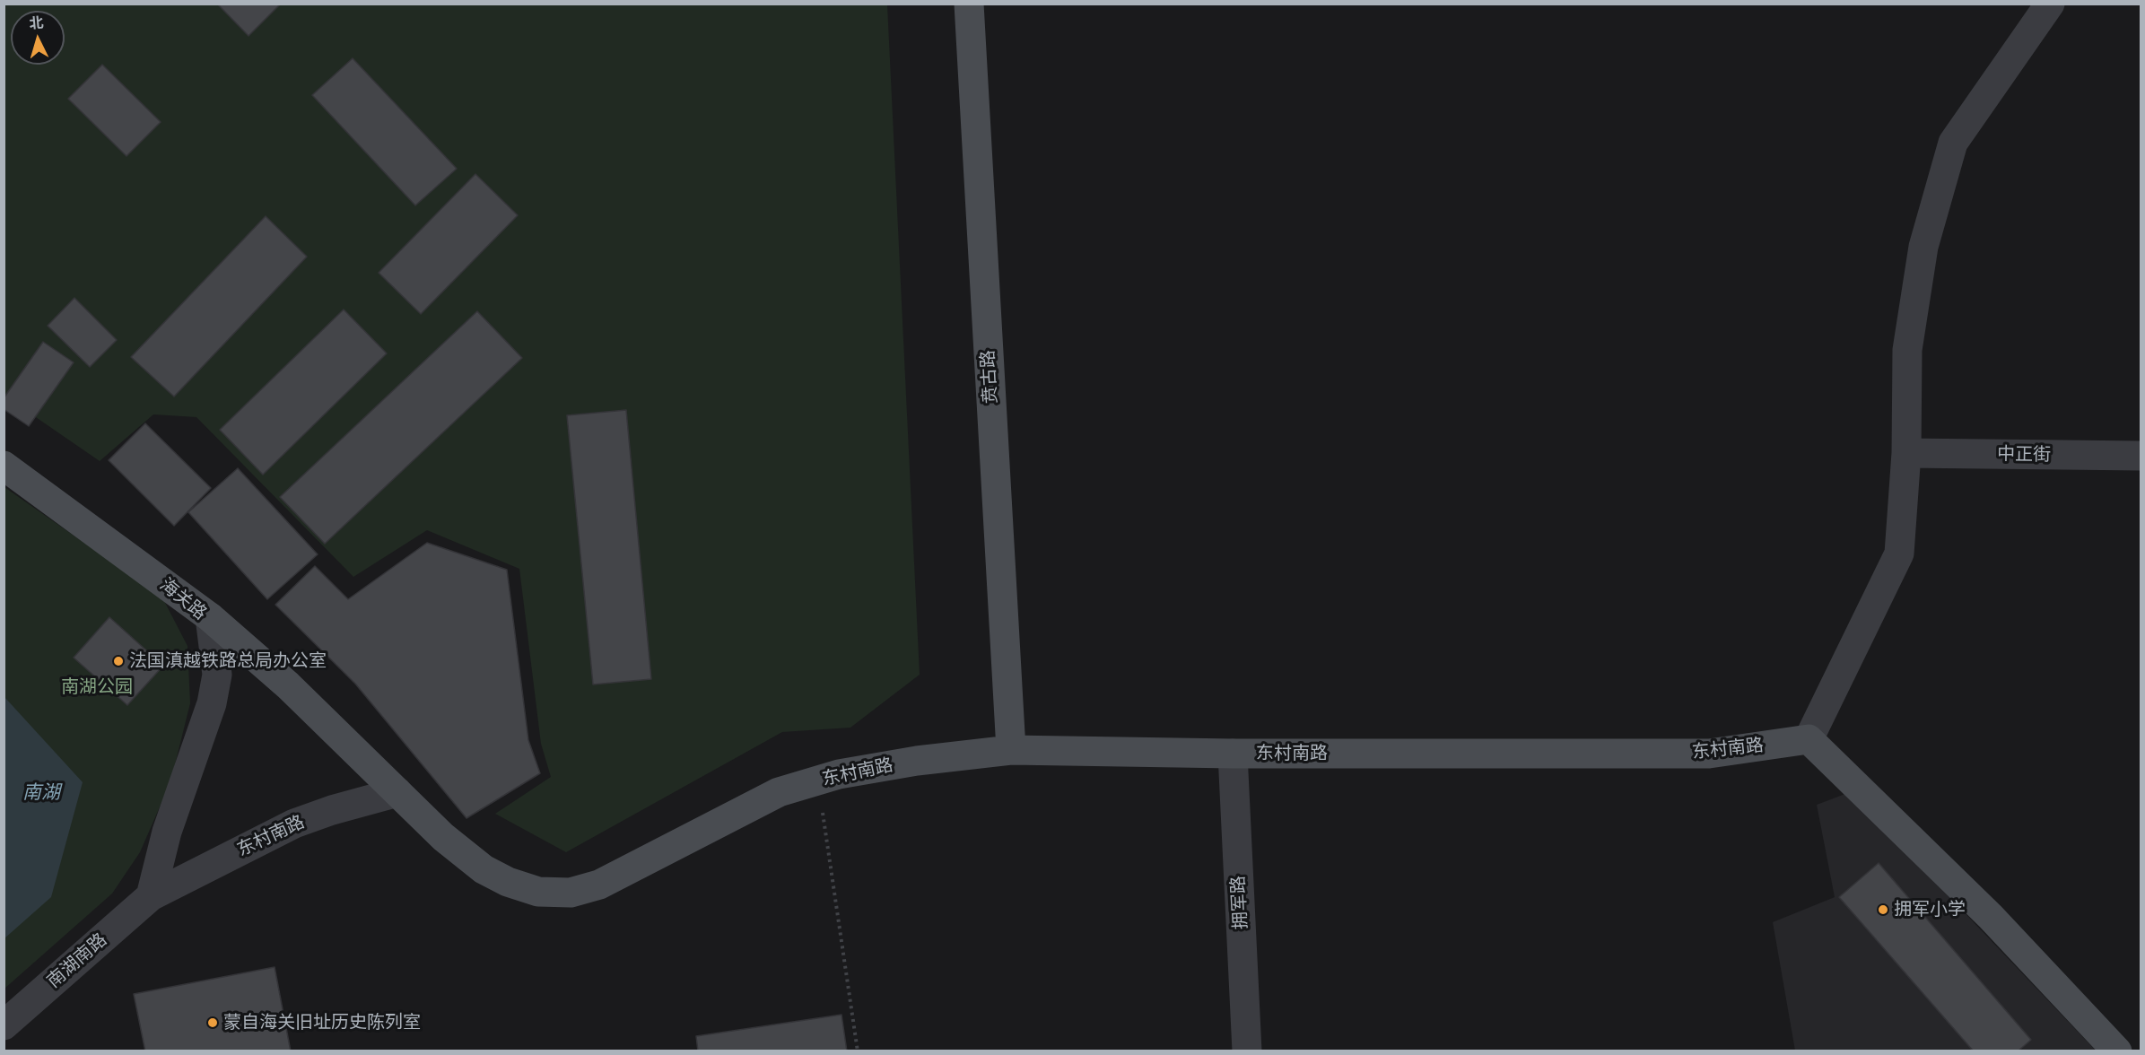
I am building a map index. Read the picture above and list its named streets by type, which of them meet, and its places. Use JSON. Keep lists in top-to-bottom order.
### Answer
{
  "streets": {
    "main road": ["贲古路", "海关路", "东村南路"],
    "street": ["中正街", "拥军路", "南湖南路"]
  },
  "crossings": [
    ["贲古路", "东村南路"],
    ["海关路", "东村南路"],
    ["海关路", "南湖南路"],
    ["东村南路", "拥军路"],
    ["东村南路", "南湖南路"]
  ],
  "water": ["南湖"],
  "parks": ["南湖公园"],
  "places": ["法国滇越铁路总局办公室", "拥军小学", "蒙自海关旧址历史陈列室"],
  "north": "top"
}
